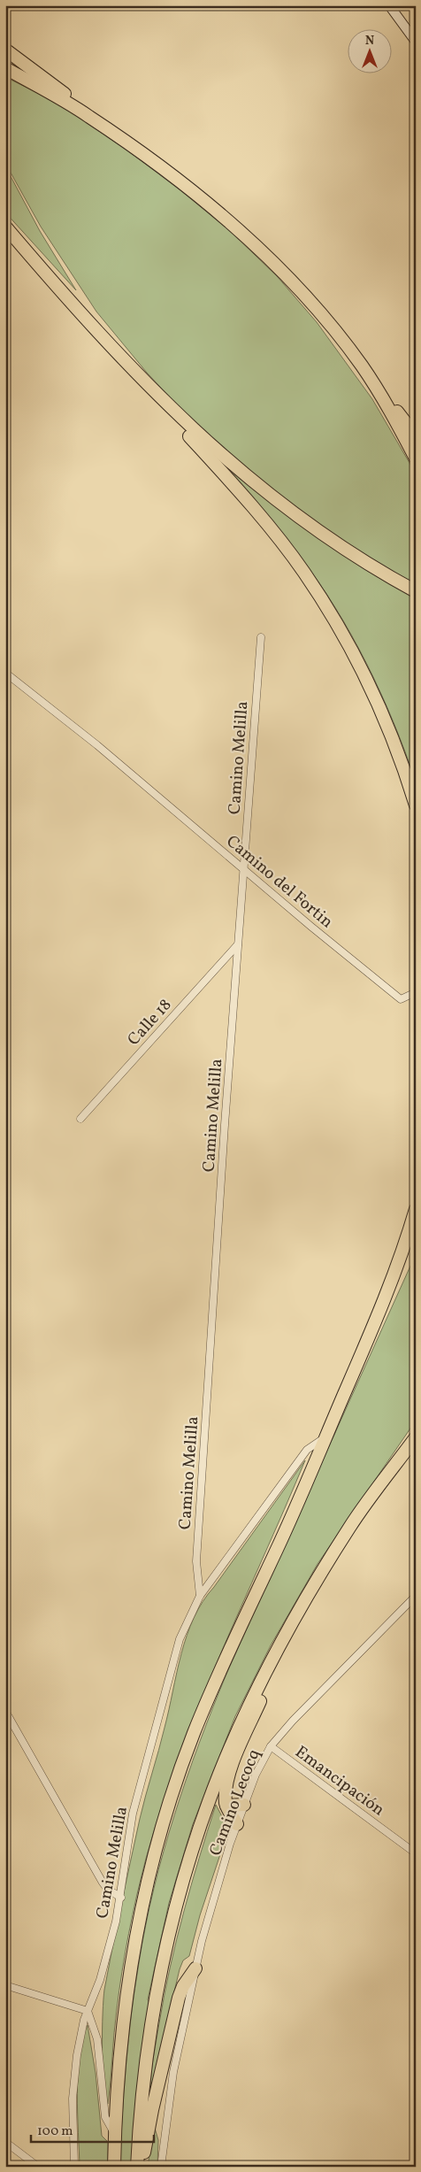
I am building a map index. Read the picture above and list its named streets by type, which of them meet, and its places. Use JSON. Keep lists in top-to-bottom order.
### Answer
{
  "streets": {
    "street": [
      "Camino Melilla",
      "Camino del Fortin",
      "Calle 18",
      "Emancipación",
      "Camino Lecocq"
    ]
  },
  "crossings": [
    ["Camino Melilla", "Camino del Fortin"],
    ["Camino Melilla", "Calle 18"],
    ["Emancipación", "Camino Lecocq"]
  ],
  "scale_bar": "100 m",
  "north": "top"
}
